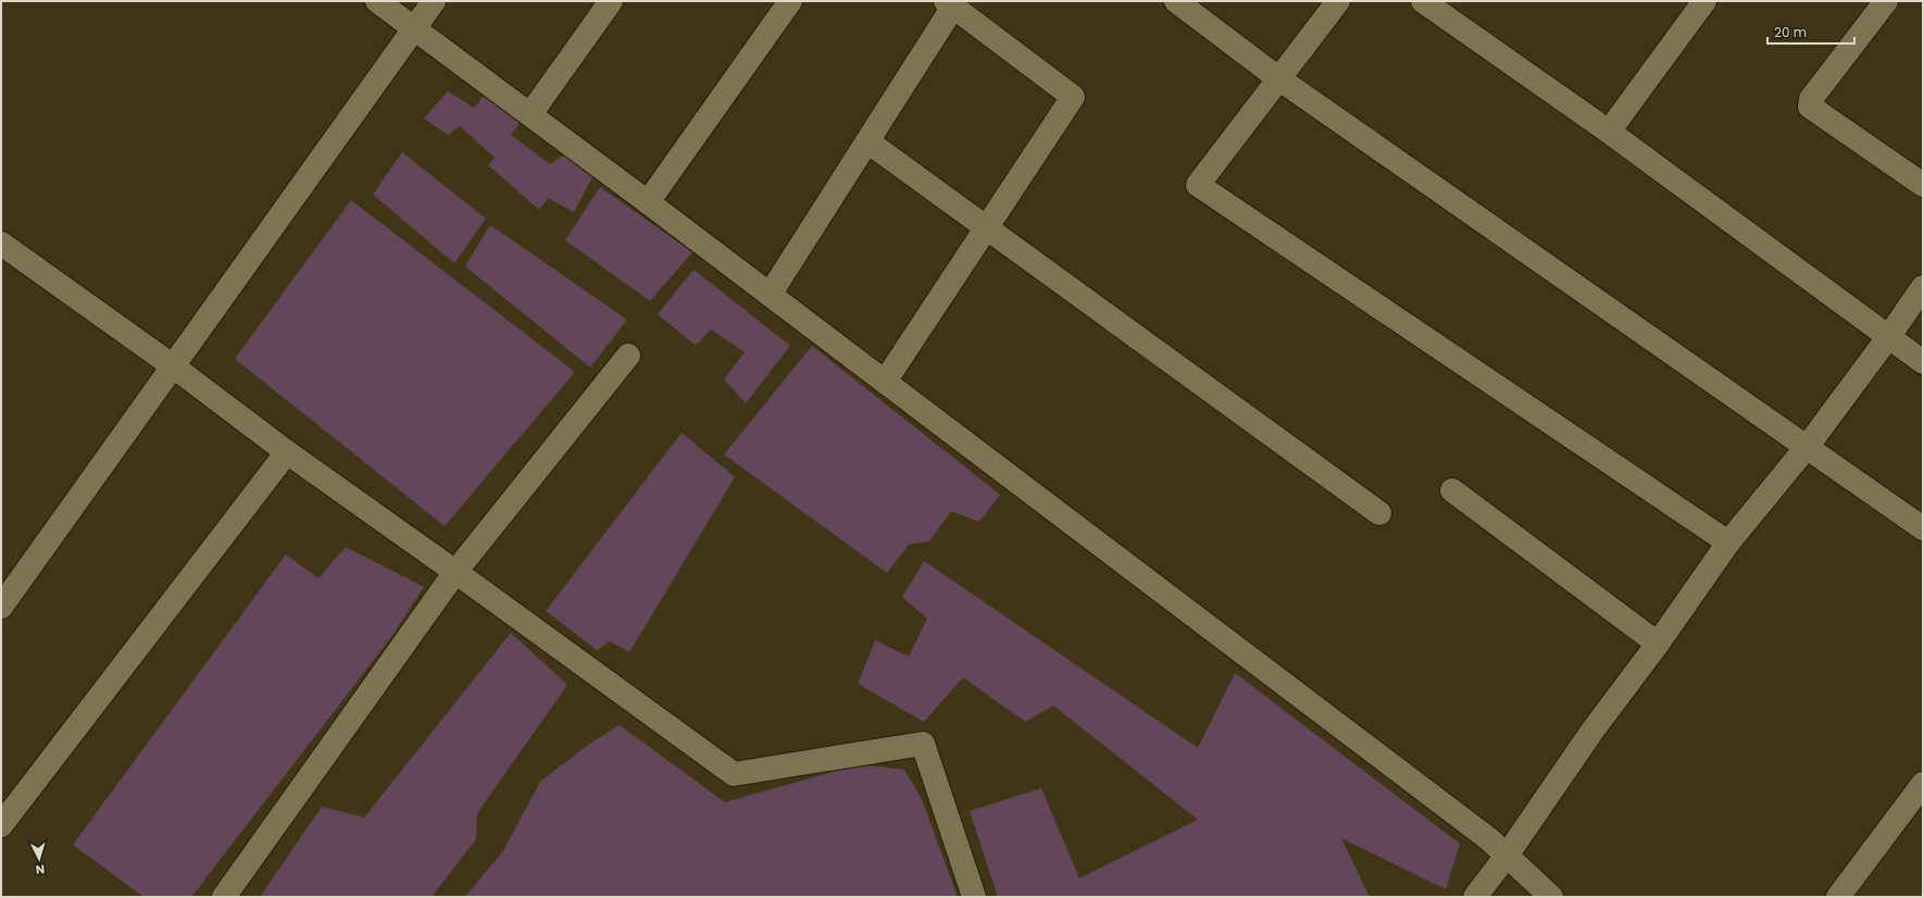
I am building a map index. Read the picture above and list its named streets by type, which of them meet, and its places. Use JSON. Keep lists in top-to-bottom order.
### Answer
{
  "scale_bar": "20 m",
  "north": "bottom"
}
